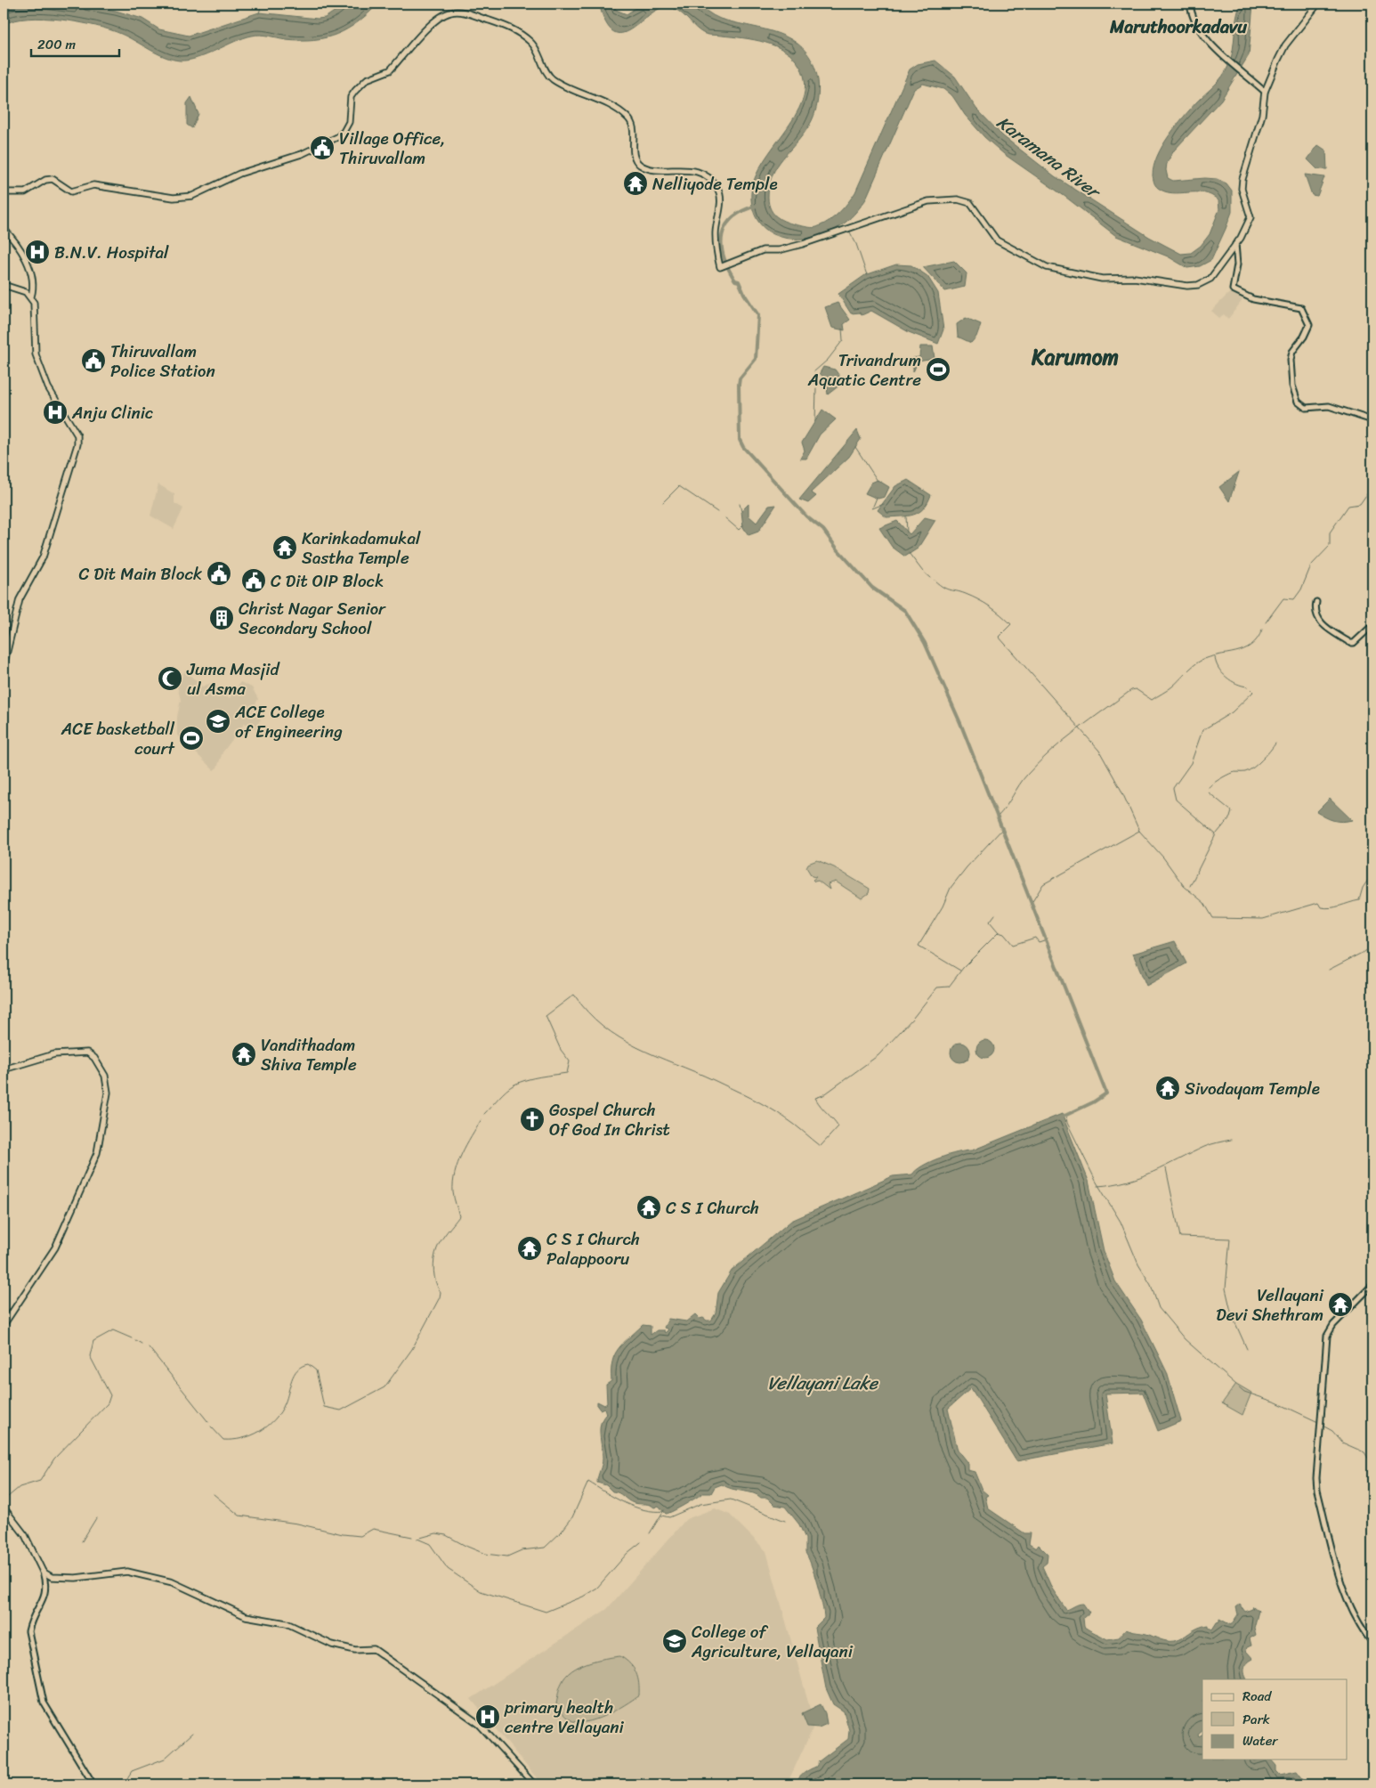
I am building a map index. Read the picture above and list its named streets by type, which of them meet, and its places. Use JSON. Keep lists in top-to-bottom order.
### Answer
{
  "districts": ["Maruthoorkadavu", "Karumom"],
  "water": ["Karamana River", "Vellayani Lake"],
  "places": {
    "public building": [
      "Village Office, Thiruvallam",
      "Thiruvallam Police Station",
      "C Dit Main Block",
      "C Dit OIP Block"
    ],
    "temple": [
      "Nelliyode Temple",
      "Karinkadamukal Sastha Temple",
      "Vandithadam Shiva Temple",
      "Sivodayam Temple",
      "C S I Church",
      "C S I Church Palappooru",
      "Vellayani Devi Shethram"
    ],
    "hospital": ["B.N.V. Hospital", "Anju Clinic", "primary health centre Vellayani"],
    "sports": ["Trivandrum Aquatic Centre", "ACE basketball court"],
    "building": ["Christ Nagar Senior Secondary School"],
    "mosque": ["Juma Masjid ul Asma"],
    "school or university": ["ACE College of Engineering", "College of Agriculture, Vellayani"],
    "church": ["Gospel Church Of God In Christ"]
  },
  "legend": ["Road", "Park", "Water"],
  "scale_bar": "200 m"
}
